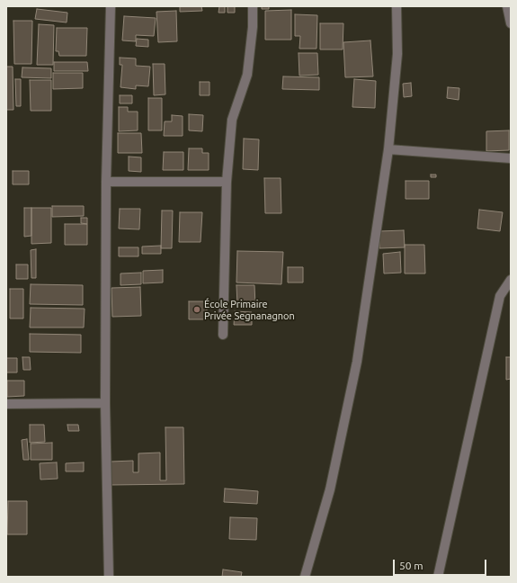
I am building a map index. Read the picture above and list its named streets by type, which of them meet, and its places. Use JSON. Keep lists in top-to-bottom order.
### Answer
{
  "places": ["École Primaire Privée Segnanagnon"],
  "scale_bar": "50 m"
}
